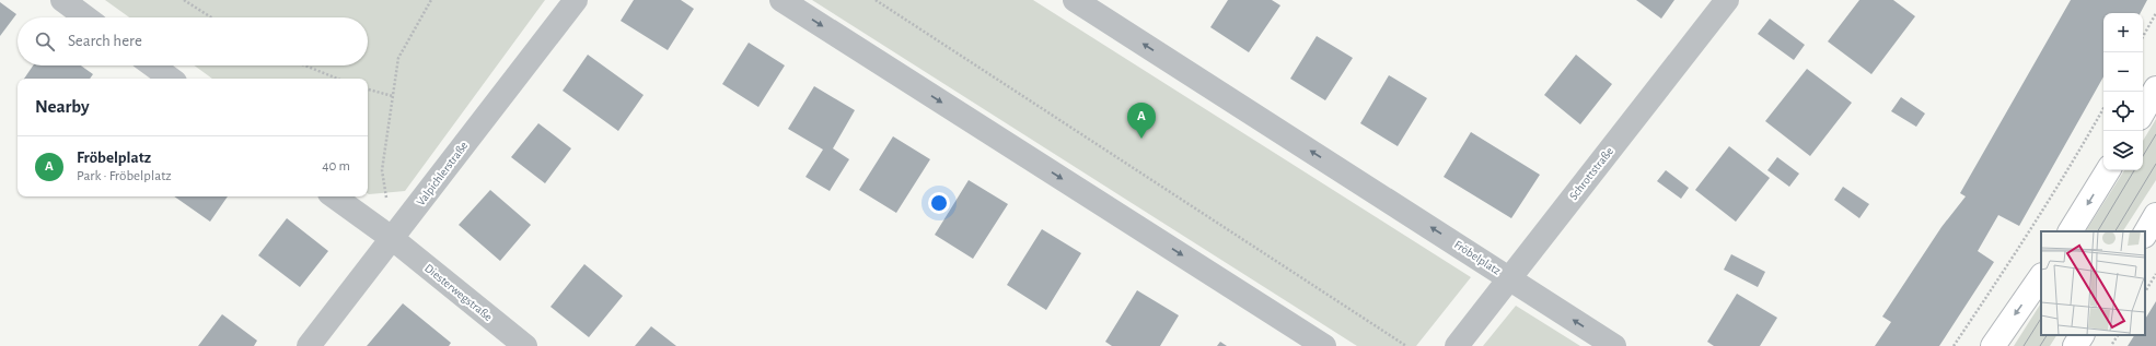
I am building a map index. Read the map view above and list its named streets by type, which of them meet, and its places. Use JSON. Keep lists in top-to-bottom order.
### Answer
{
  "streets": {
    "street": [
      "Valpichlerstraße",
      "Schrottstraße",
      "Fröbelplatz",
      "Diesterwegstraße"
    ]
  },
  "crossings": [
    ["Valpichlerstraße", "Diesterwegstraße"],
    ["Schrottstraße", "Fröbelplatz"]
  ],
  "page": {
    "map_buttons": ["+", "−"],
    "search": "Search here",
    "heading": "Nearby",
    "pins": "A",
    "list": [
      {
        "mark": "A",
        "name": "Fröbelplatz",
        "note": "Park · Fröbelplatz",
        "value": "40 m"
      }
    ]
  }
}
